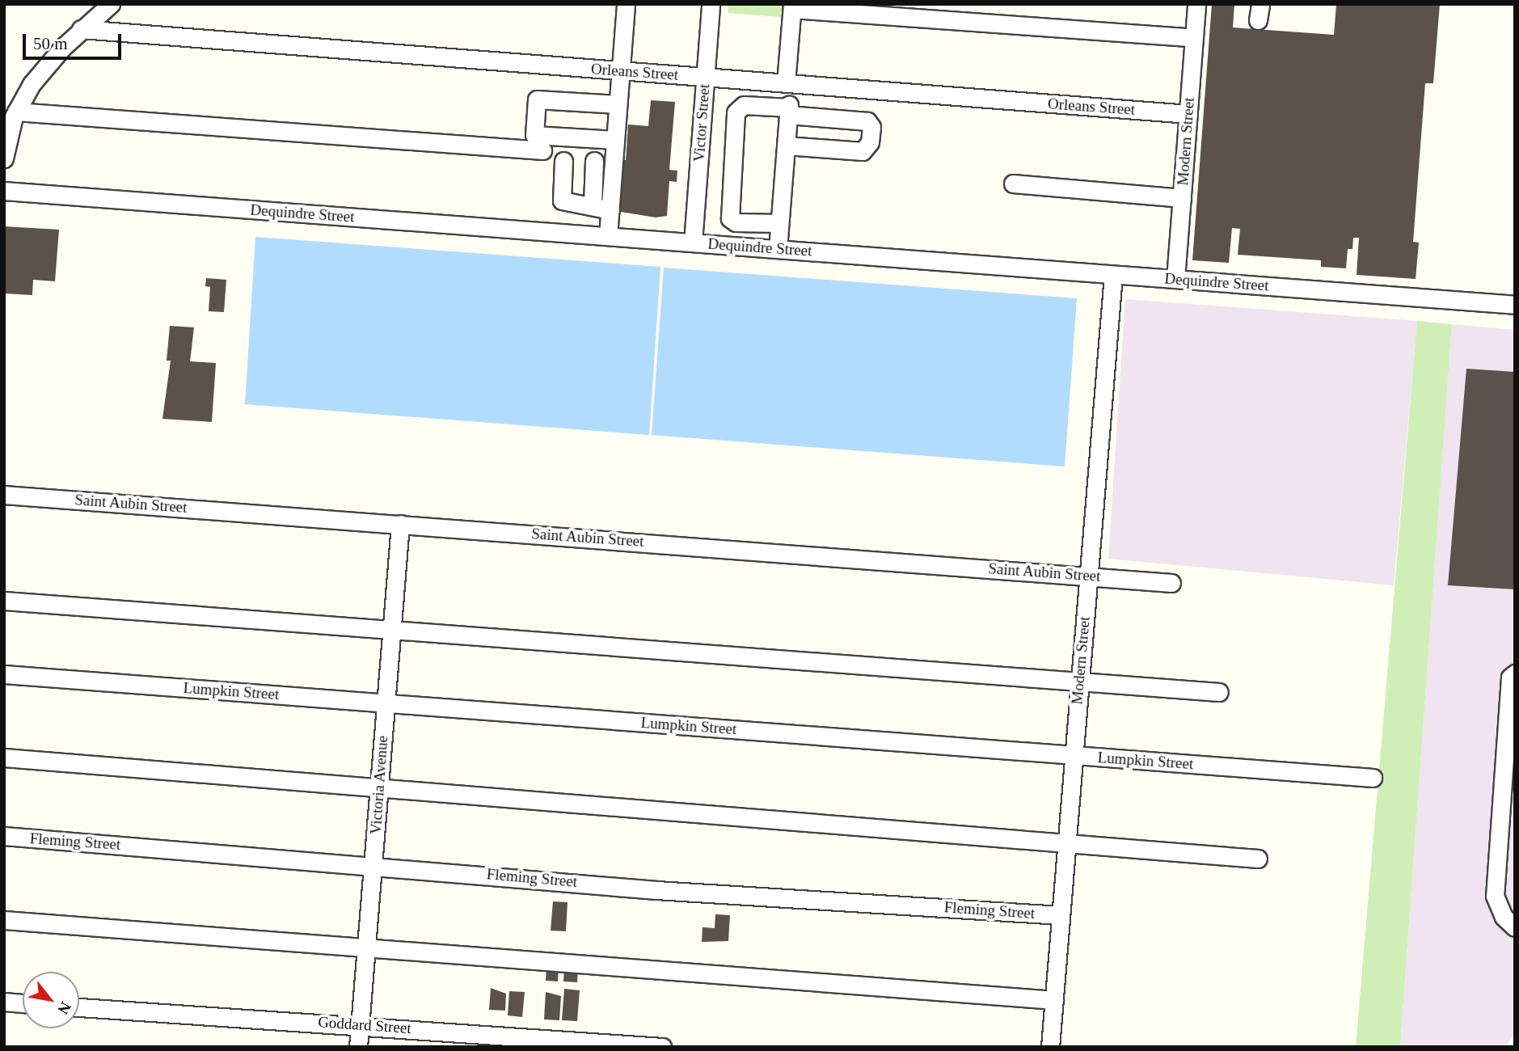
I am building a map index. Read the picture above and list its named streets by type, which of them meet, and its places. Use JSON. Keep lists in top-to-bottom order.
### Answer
{
  "streets": {
    "street": [
      "Orleans Street",
      "Victor Street",
      "Modern Street",
      "Dequindre Street",
      "Saint Aubin Street",
      "Lumpkin Street",
      "Victoria Avenue",
      "Fleming Street",
      "Goddard Street"
    ]
  },
  "crossings": [
    ["Orleans Street", "Victor Street"],
    ["Orleans Street", "Modern Street"],
    ["Victor Street", "Dequindre Street"],
    ["Modern Street", "Dequindre Street"],
    ["Modern Street", "Saint Aubin Street"],
    ["Modern Street", "Lumpkin Street"],
    ["Modern Street", "Fleming Street"],
    ["Saint Aubin Street", "Victoria Avenue"],
    ["Lumpkin Street", "Victoria Avenue"],
    ["Victoria Avenue", "Fleming Street"],
    ["Victoria Avenue", "Goddard Street"]
  ],
  "scale_bar": "50 m",
  "north": "bottom right"
}
